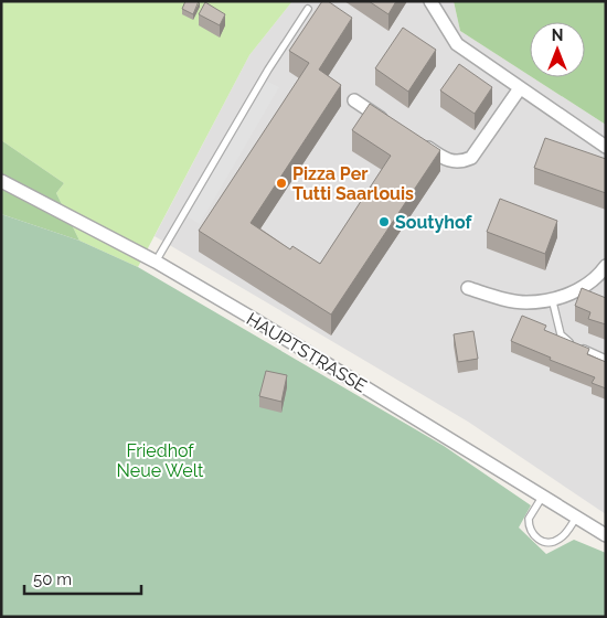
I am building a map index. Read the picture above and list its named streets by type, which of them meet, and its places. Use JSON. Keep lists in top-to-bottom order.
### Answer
{
  "streets": {
    "street": ["HAUPTSTRASSE"]
  },
  "parks": ["Friedhof Neue Welt"],
  "places": ["Pizza Per Tutti Saarlouis", "Soutyhof"],
  "scale_bar": "50 m",
  "north": "top"
}
